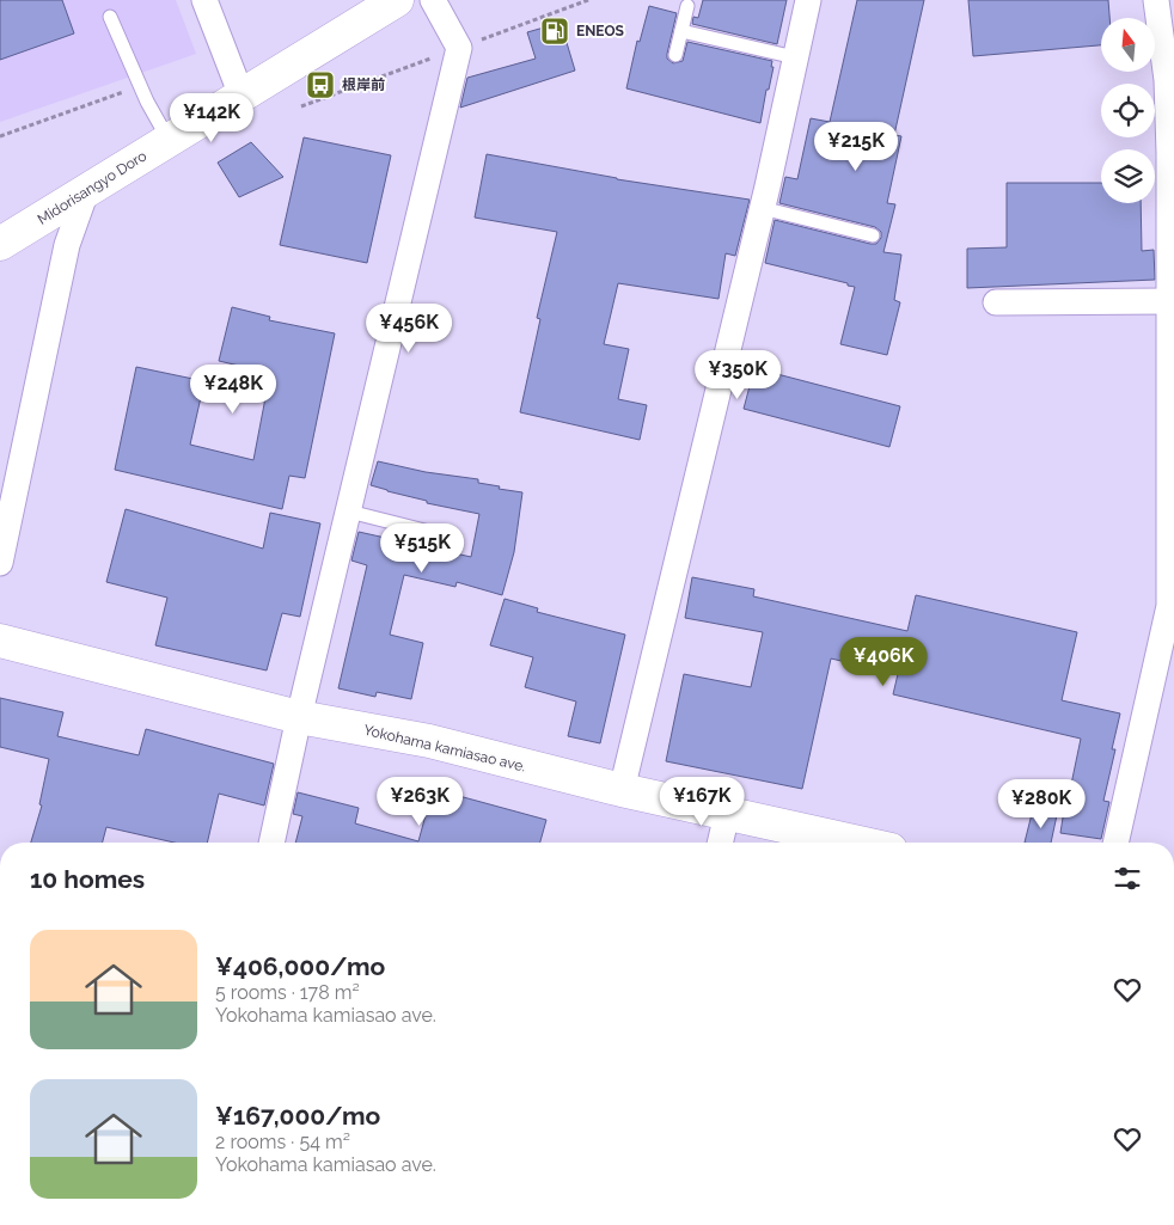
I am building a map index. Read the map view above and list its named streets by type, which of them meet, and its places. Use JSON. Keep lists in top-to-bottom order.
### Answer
{
  "streets": {
    "main road": ["Midorisangyo Doro", "Yokohama kamiasao ave."]
  },
  "places": {
    "fuel station": ["ENEOS"],
    "bus stop": ["根岸前"]
  },
  "north": "top",
  "page": {
    "price": [
      "¥142K",
      "¥215K",
      "¥456K",
      "¥350K",
      "¥248K",
      "¥515K",
      "¥406K",
      "¥263K",
      "¥167K",
      "¥280K"
    ],
    "heading": "10 homes",
    "list": [
      {
        "name": "¥406,000/mo",
        "note": "5 rooms · 178 m² · Yokohama kamiasao ave."
      },
      {
        "name": "¥167,000/mo",
        "note": "2 rooms · 54 m² · Yokohama kamiasao ave."
      }
    ]
  }
}
